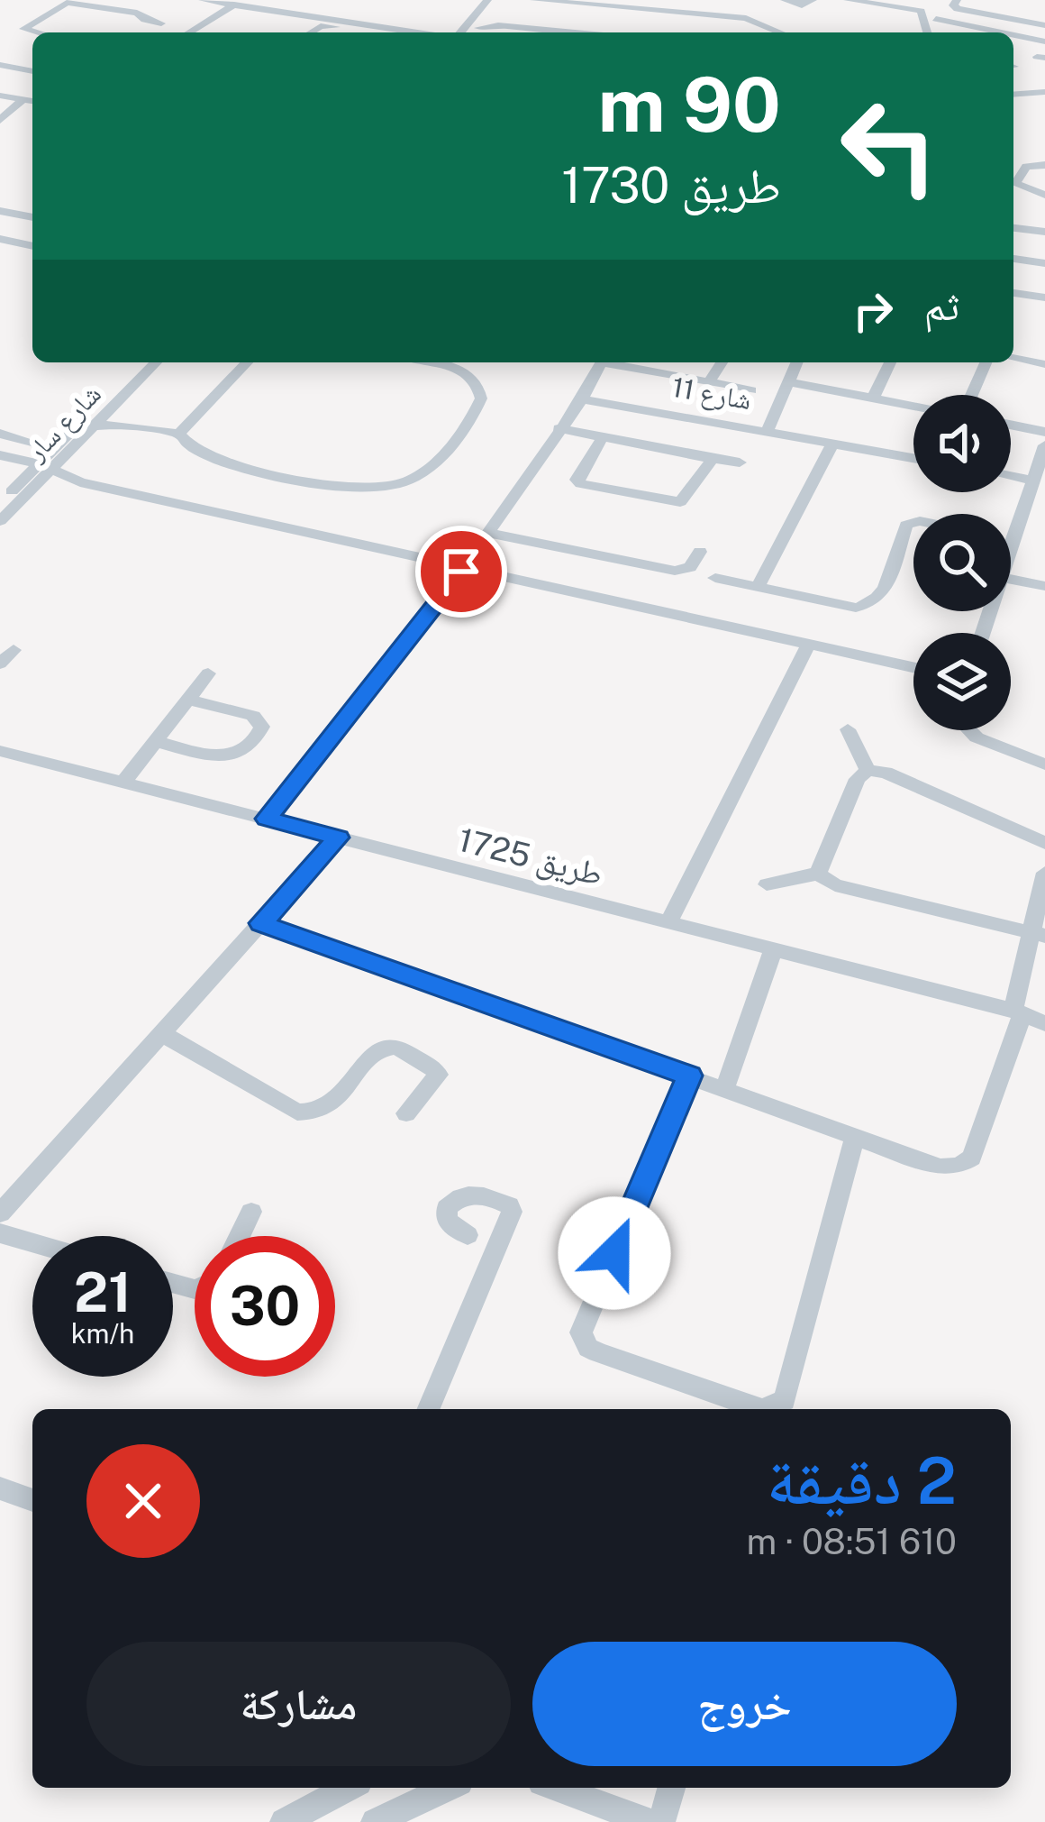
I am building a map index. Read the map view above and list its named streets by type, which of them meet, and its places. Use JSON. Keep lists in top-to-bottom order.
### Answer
{
  "streets": {
    "street": ["شارع 11", "شارع سار", "طريق 1725"]
  },
  "page": {
    "turn": ["90 m", "طريق 1730"],
    "then": "ثم",
    "speed": "21 km/h",
    "limit": "30",
    "heading": ["2 دقيقة", "610 m · 08:51"],
    "buttons": ["خروج", "مشاركة"]
  }
}
